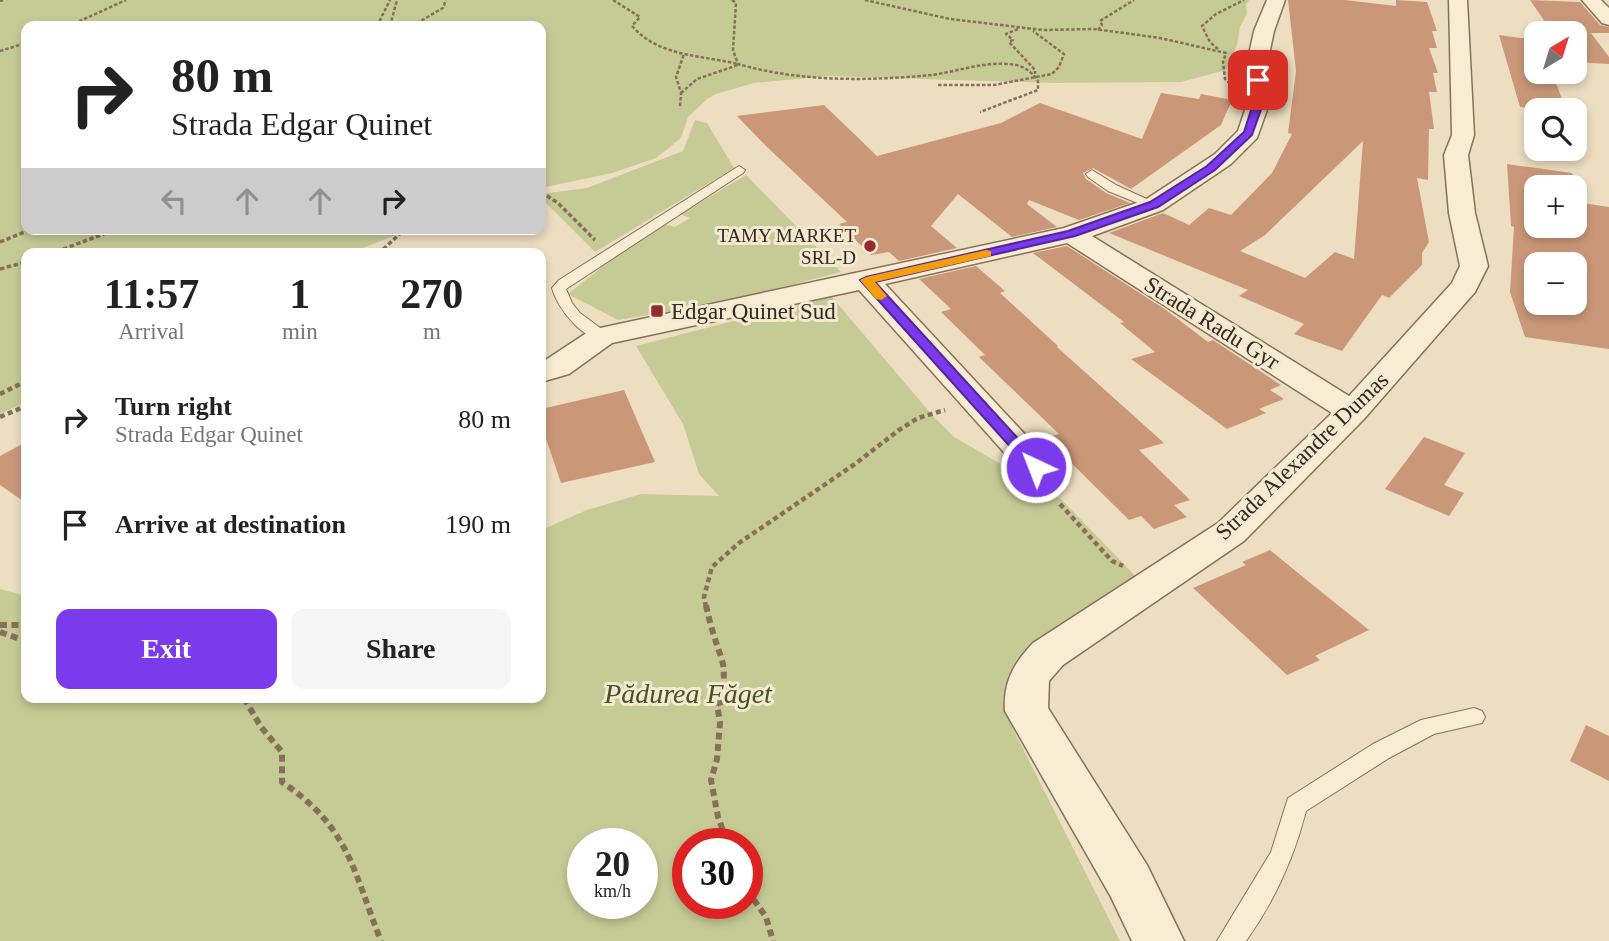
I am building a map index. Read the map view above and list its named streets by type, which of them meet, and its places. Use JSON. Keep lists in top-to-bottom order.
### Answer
{
  "streets": {
    "street": ["Strada Radu Gyr", "Strada Alexandre Dumas"]
  },
  "crossings": [
    ["Strada Radu Gyr", "Strada Alexandre Dumas"]
  ],
  "parks": ["Pădurea Făget"],
  "places": {
    "other": ["TAMY MARKET SRL-D"],
    "transit": ["Edgar Quinet Sud"]
  },
  "north": "top right",
  "page": {
    "map_buttons": ["+", "−"],
    "turn": ["80 m", "Strada Edgar Quinet"],
    "eta": [
      "11:57",
      "Arrival",
      "1",
      "min",
      "270",
      "m"
    ],
    "list": [
      {
        "name": "Turn right",
        "note": "Strada Edgar Quinet",
        "value": "80 m"
      },
      {
        "name": "Arrive at destination",
        "value": "190 m"
      }
    ],
    "buttons": ["Exit", "Share"],
    "speed": "20 km/h",
    "limit": "30"
  }
}
